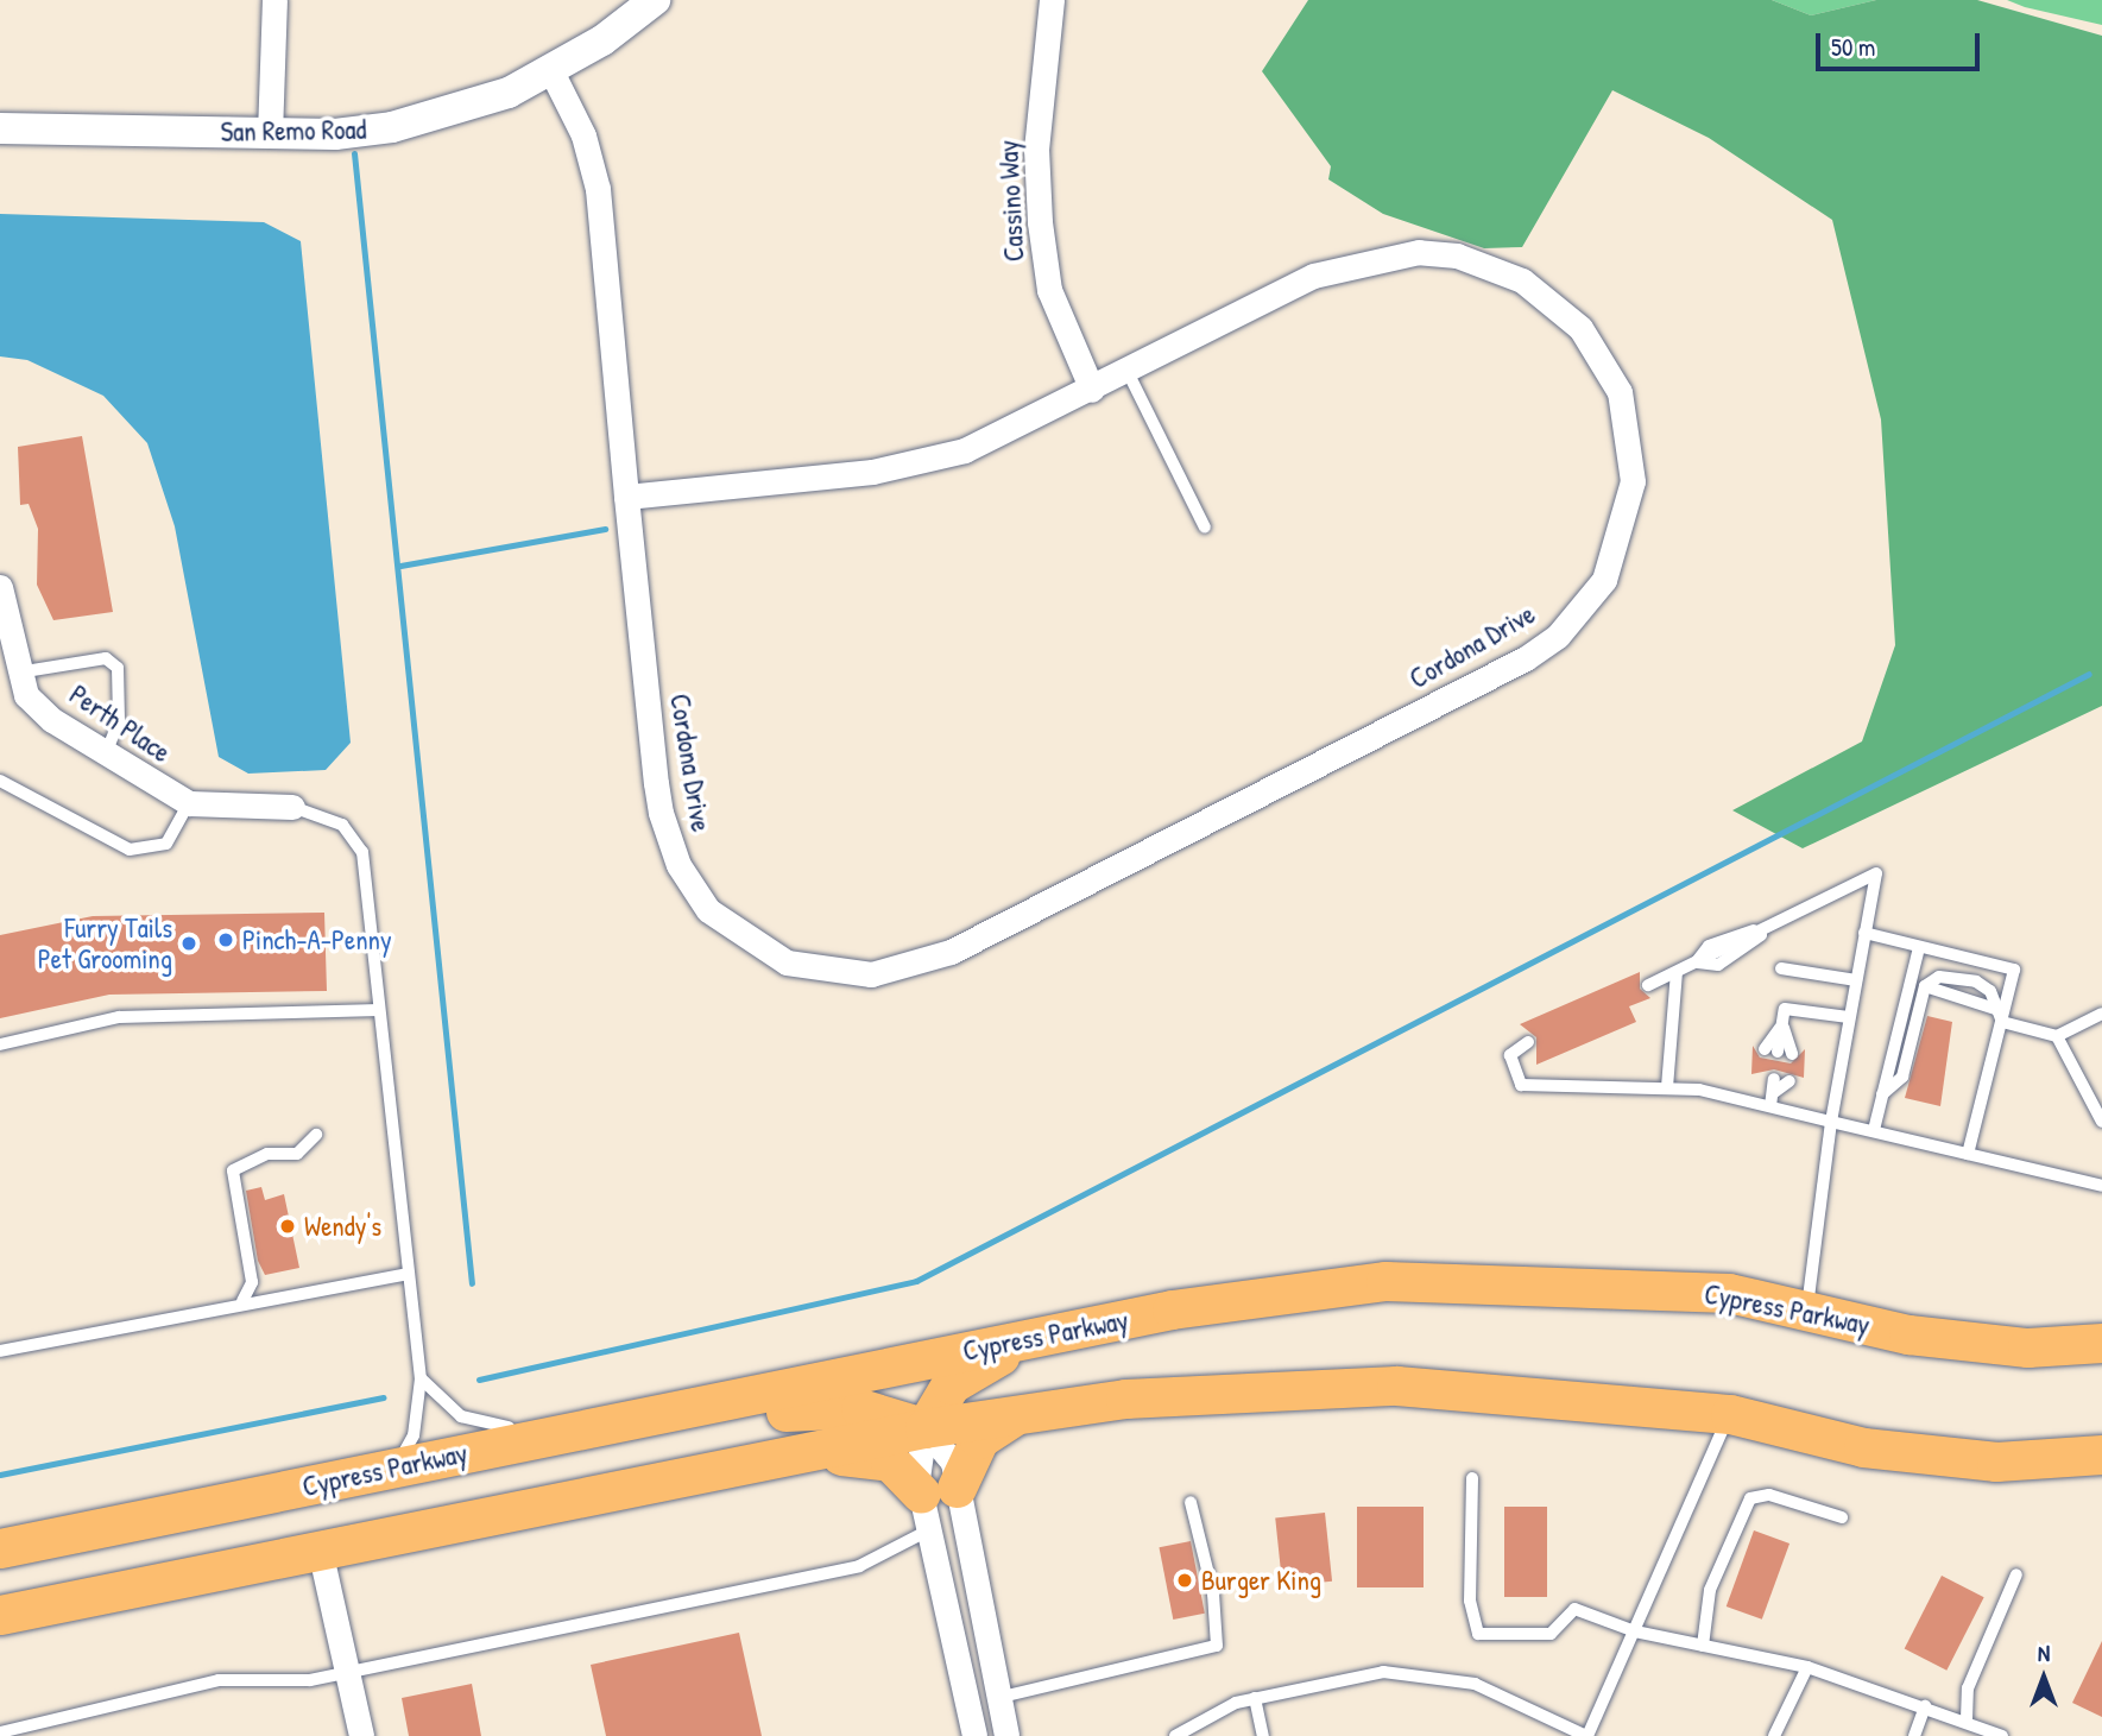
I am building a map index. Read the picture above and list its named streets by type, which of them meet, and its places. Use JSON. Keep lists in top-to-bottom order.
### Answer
{
  "streets": {
    "main road": ["Cypress Parkway"],
    "street": [
      "San Remo Road",
      "Cassino Way",
      "Cordona Drive",
      "Perth Place"
    ]
  },
  "crossings": [
    ["San Remo Road", "Cordona Drive"],
    ["Cassino Way", "Cordona Drive"]
  ],
  "places": [
    "Pinch-A-Penny",
    "Furry Tails Pet Grooming",
    "Wendy's",
    "Burger King"
  ],
  "scale_bar": "50 m",
  "north": "top"
}
